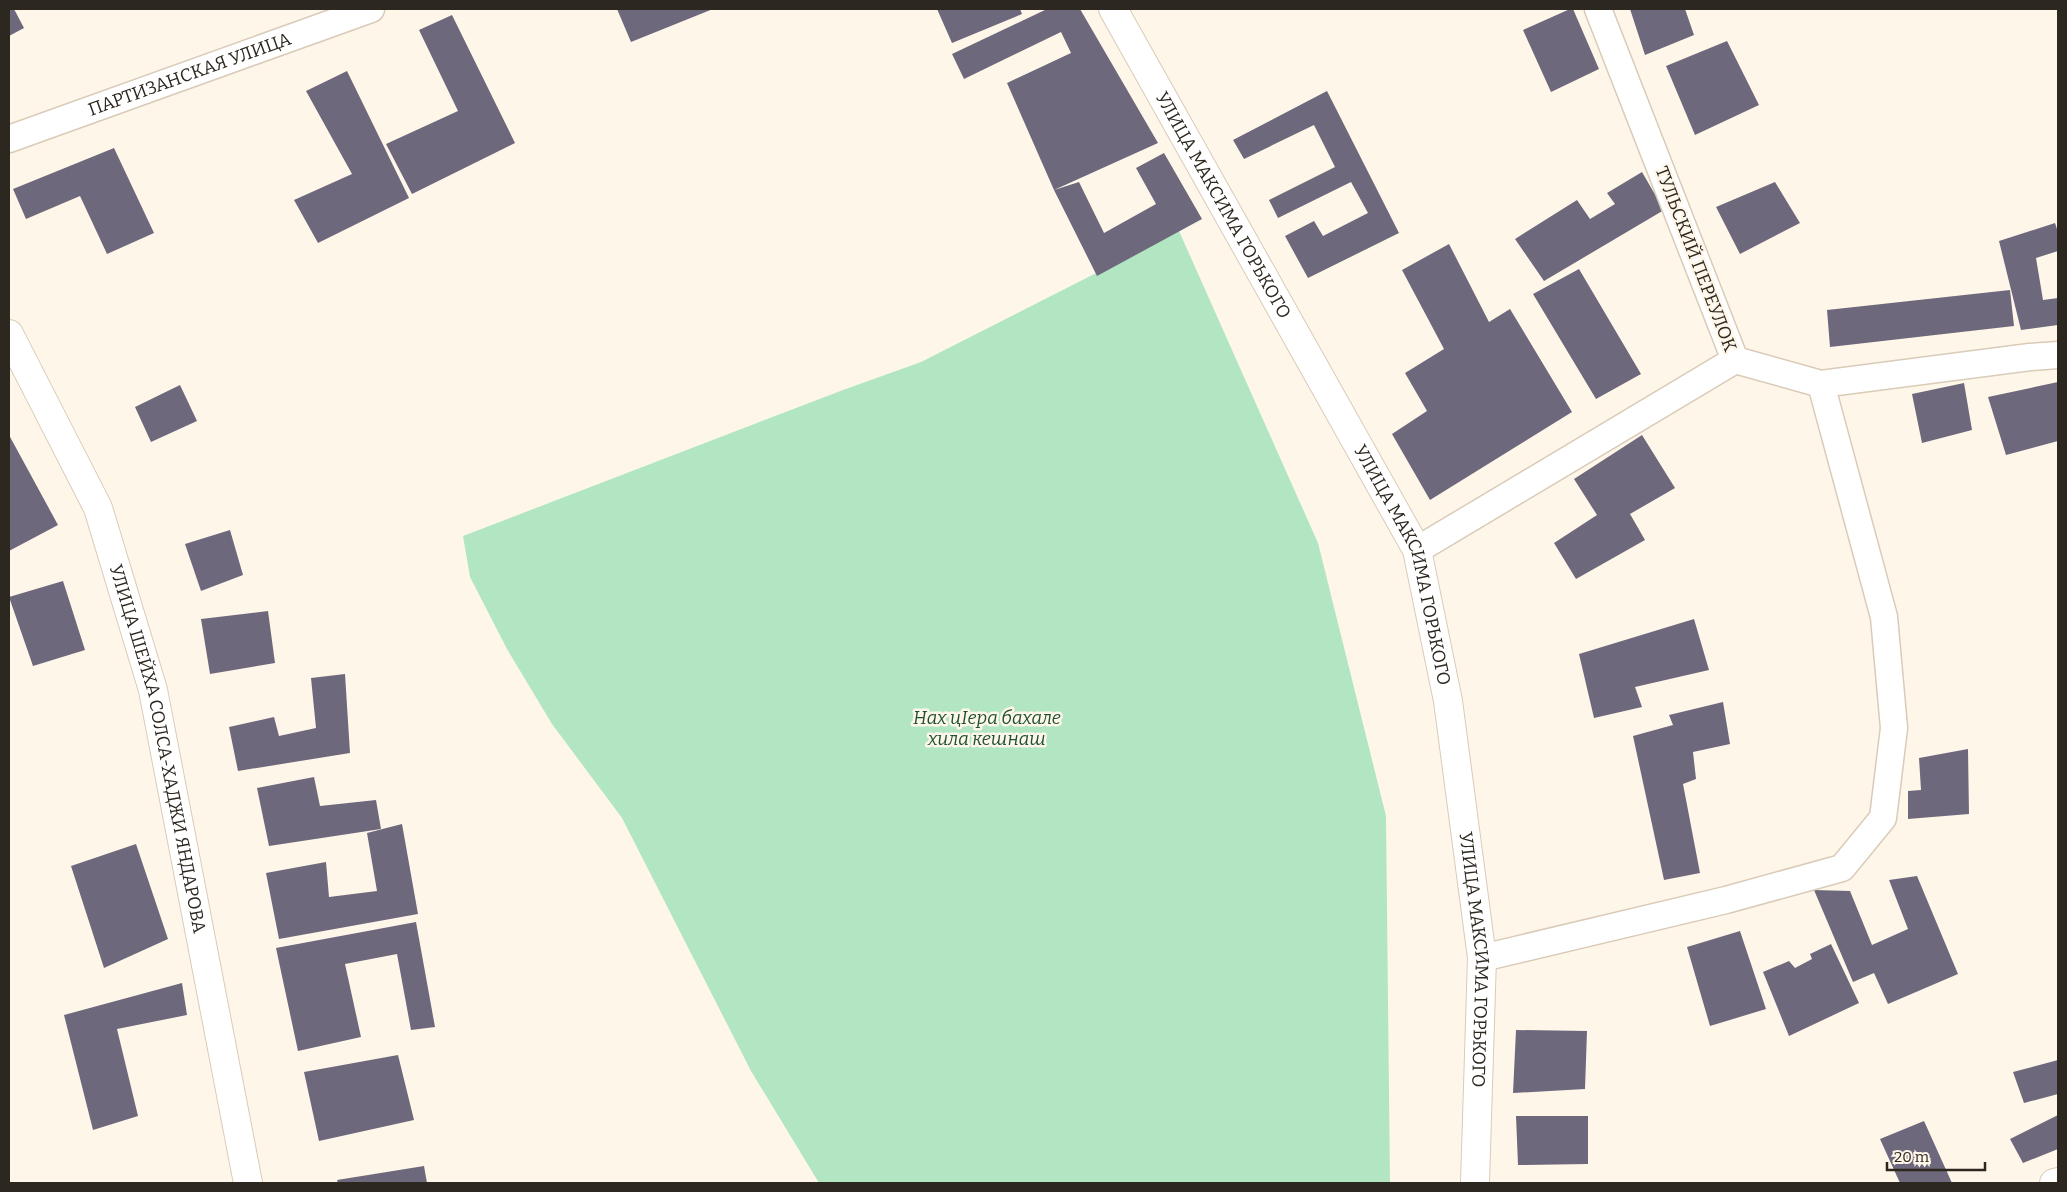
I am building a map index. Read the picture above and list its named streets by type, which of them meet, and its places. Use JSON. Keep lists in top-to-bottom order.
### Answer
{
  "streets": {
    "street": [
      "ПАРТИЗАНСКАЯ УЛИЦА",
      "УЛИЦА МАКСИМА ГОРЬКОГО",
      "ТУЛЬСКИЙ ПЕРЕУЛОК",
      "УЛИЦА ШЕЙХА СОЛСА-ХАДЖИ ЯНДАРОВА"
    ]
  },
  "crossings": [
    ["УЛИЦА МАКСИМА ГОРЬКОГО", "ТУЛЬСКИЙ ПЕРЕУЛОК"]
  ],
  "parks": ["Нах цIера бахале хила кешнаш"],
  "scale_bar": "20 m"
}
